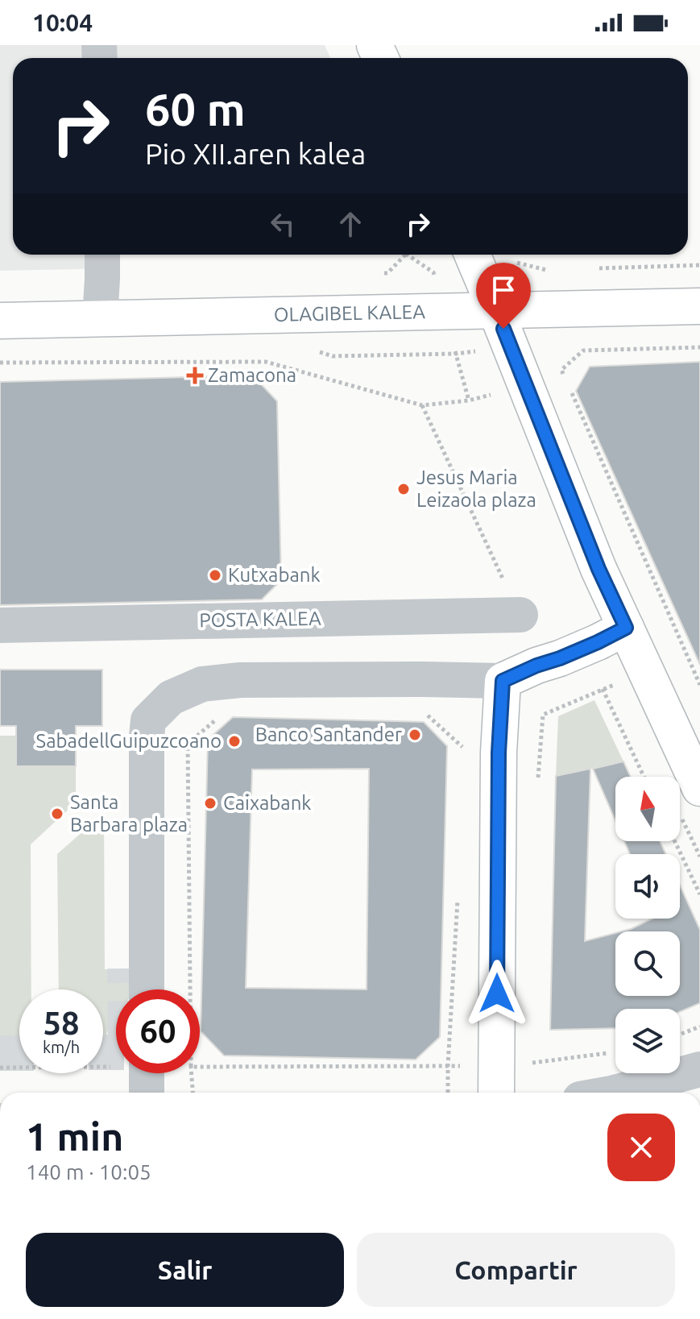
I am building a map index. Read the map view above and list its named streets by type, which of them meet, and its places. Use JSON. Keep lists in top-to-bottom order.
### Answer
{
  "streets": {
    "main road": ["OLAGIBEL KALEA"],
    "street": ["POSTA KALEA"]
  },
  "places": {
    "health": ["Zamacona"],
    "other": [
      "Jesus Maria Leizaola plaza",
      "Kutxabank",
      "Banco Santander",
      "SabadellGuipuzcoano",
      "Caixabank",
      "Santa Barbara plaza"
    ]
  },
  "north": "top",
  "page": {
    "status": "10:04",
    "turn": ["60 m", "Pio XII.aren kalea"],
    "speed": "58 km/h",
    "limit": "60",
    "heading": ["1 min", "140 m · 10:05"],
    "buttons": ["Salir", "Compartir"]
  }
}
